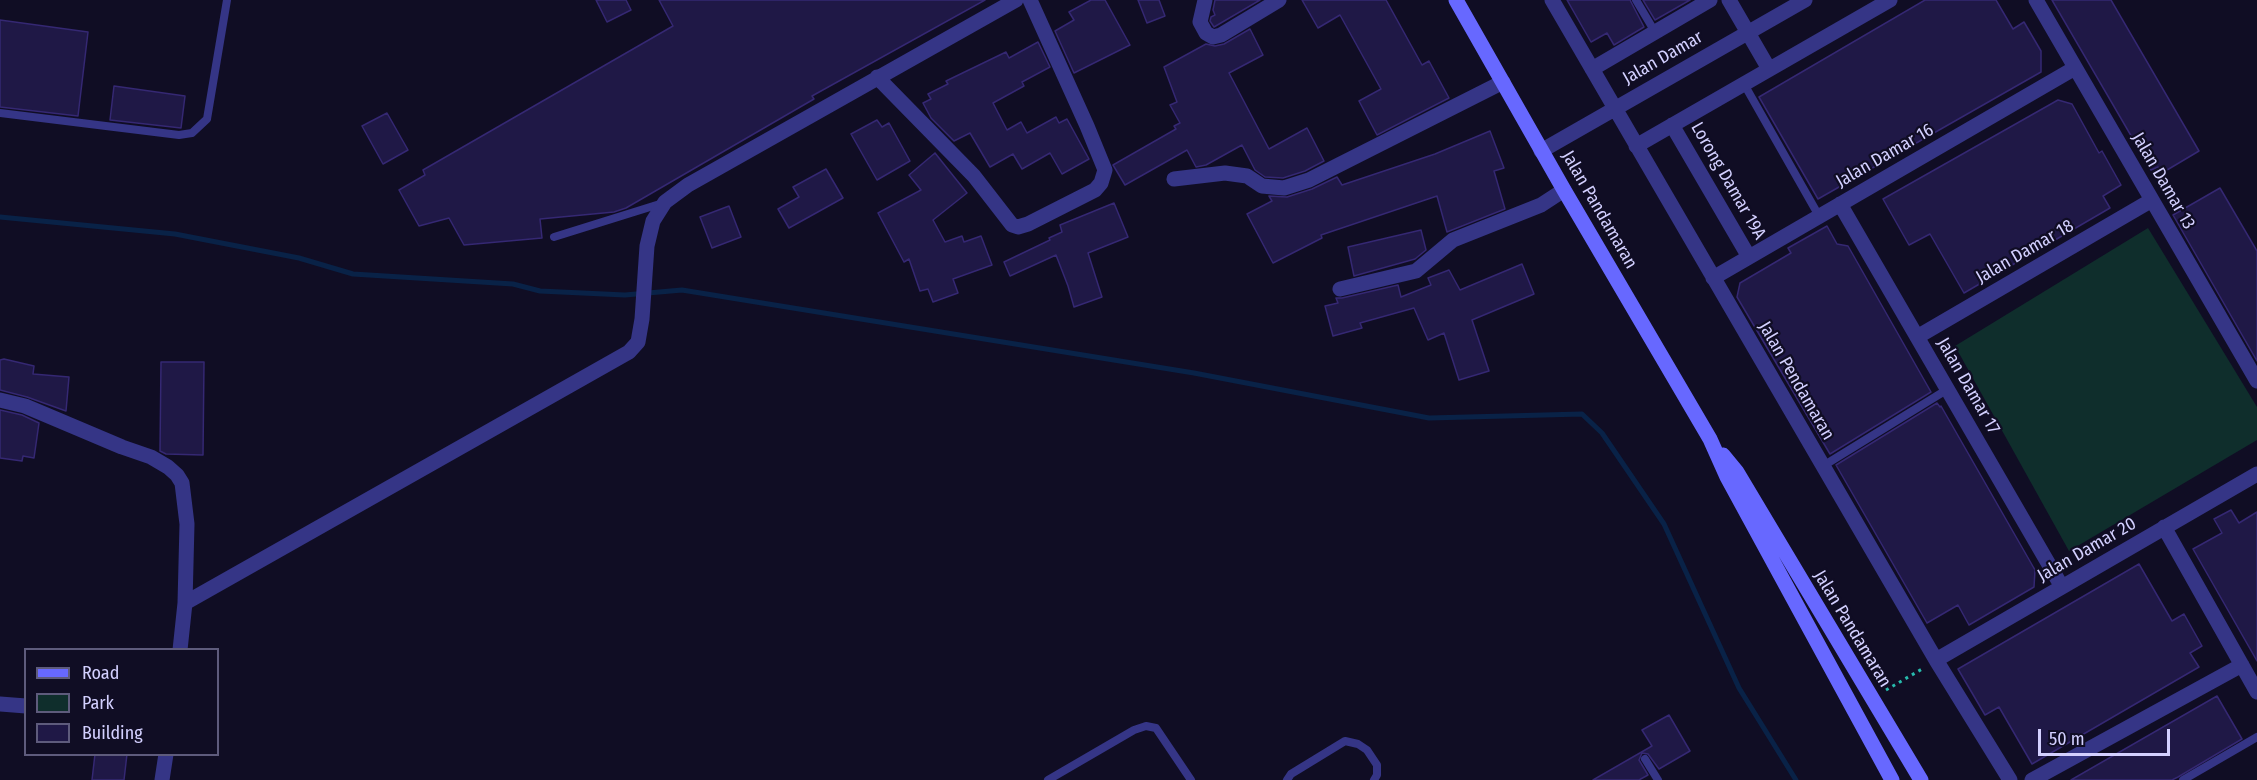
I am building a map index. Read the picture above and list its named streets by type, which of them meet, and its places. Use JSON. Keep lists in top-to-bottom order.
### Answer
{
  "streets": {
    "main road": ["Jalan Pandamaran"],
    "street": [
      "Jalan Damar",
      "Jalan Damar 16",
      "Lorong Damar 19A",
      "Jalan Damar 13",
      "Jalan Damar 18",
      "Jalan Pendamaran",
      "Jalan Damar 17",
      "Jalan Damar 20"
    ]
  },
  "crossings": [
    ["Jalan Damar", "Jalan Pandamaran"],
    ["Jalan Damar", "Jalan Pendamaran"],
    ["Jalan Damar 16", "Lorong Damar 19A"],
    ["Jalan Damar 16", "Jalan Damar 13"],
    ["Jalan Damar 16", "Jalan Pendamaran"],
    ["Jalan Damar 16", "Jalan Damar 17"],
    ["Jalan Damar 13", "Jalan Damar 18"],
    ["Jalan Damar 18", "Jalan Damar 17"],
    ["Jalan Pendamaran", "Jalan Damar 20"],
    ["Jalan Damar 17", "Jalan Damar 20"]
  ],
  "legend": ["Road", "Park", "Building"],
  "scale_bar": "50 m"
}
